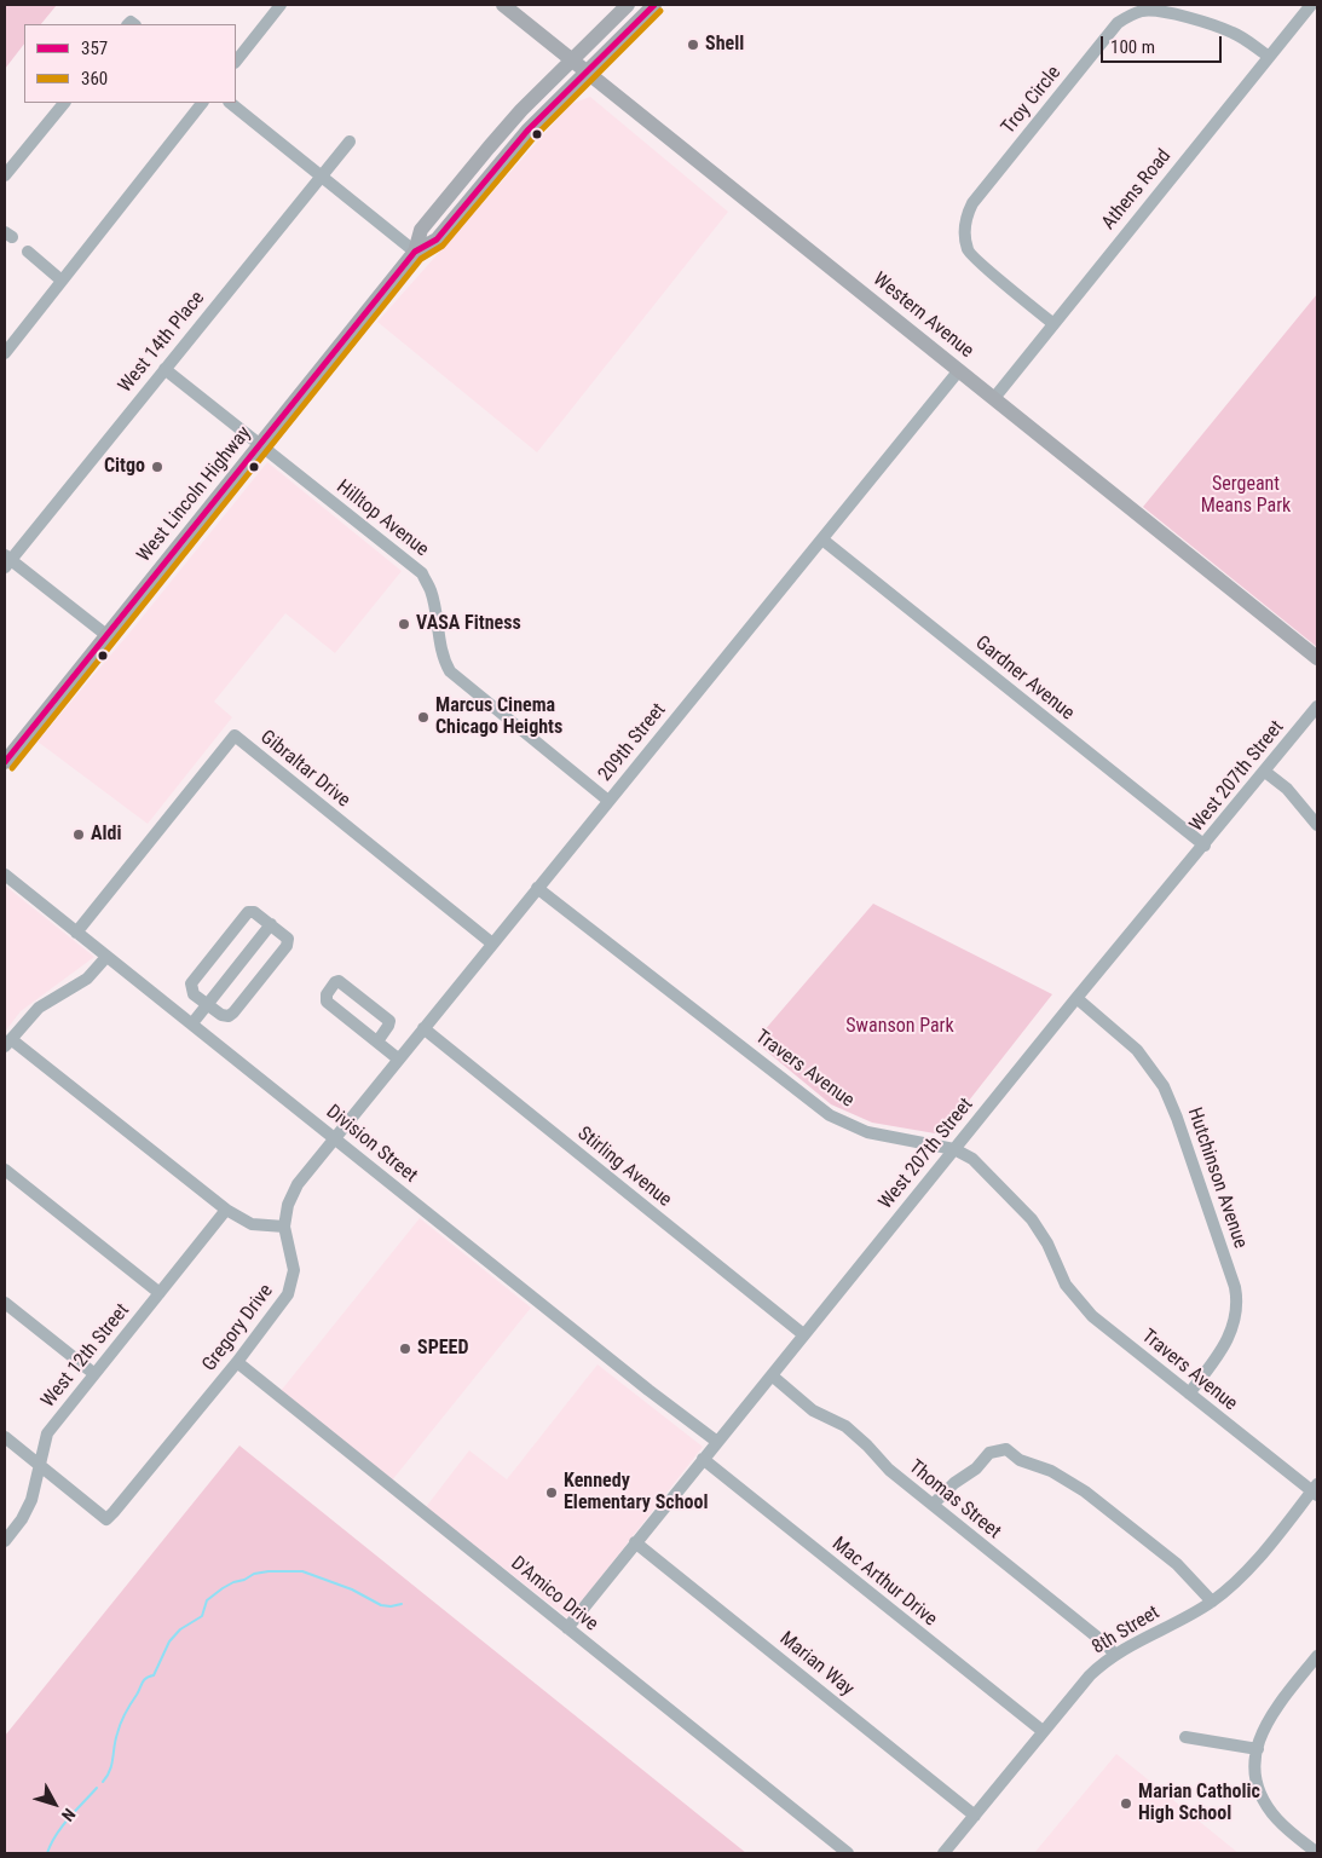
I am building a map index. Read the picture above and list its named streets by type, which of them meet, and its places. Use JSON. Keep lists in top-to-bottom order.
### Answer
{
  "streets": {
    "main road": ["Western Avenue", "West Lincoln Highway"],
    "street": [
      "Troy Circle",
      "Athens Road",
      "West 14th Place",
      "Hilltop Avenue",
      "Gardner Avenue",
      "209th Street",
      "Gibraltar Drive",
      "West 207th Street",
      "Travers Avenue",
      "Division Street",
      "Stirling Avenue",
      "Hutchinson Avenue",
      "Gregory Drive",
      "West 12th Street",
      "Thomas Street",
      "Mac Arthur Drive",
      "D'Amico Drive",
      "8th Street",
      "Marian Way"
    ]
  },
  "crossings": [
    ["Troy Circle", "Athens Road"],
    ["Athens Road", "Western Avenue"],
    ["Western Avenue", "West Lincoln Highway"],
    ["Western Avenue", "209th Street"],
    ["West 14th Place", "Hilltop Avenue"],
    ["West Lincoln Highway", "Hilltop Avenue"],
    ["Hilltop Avenue", "209th Street"],
    ["Gardner Avenue", "209th Street"],
    ["Gardner Avenue", "West 207th Street"],
    ["209th Street", "Gibraltar Drive"],
    ["209th Street", "Travers Avenue"],
    ["209th Street", "Division Street"],
    ["209th Street", "Stirling Avenue"],
    ["209th Street", "Gregory Drive"],
    ["Gibraltar Drive", "Division Street"],
    ["West 207th Street", "Travers Avenue"],
    ["West 207th Street", "Division Street"],
    ["West 207th Street", "Stirling Avenue"],
    ["West 207th Street", "Hutchinson Avenue"],
    ["West 207th Street", "Thomas Street"],
    ["West 207th Street", "Mac Arthur Drive"],
    ["West 207th Street", "D'Amico Drive"],
    ["West 207th Street", "Marian Way"],
    ["Travers Avenue", "Hutchinson Avenue"],
    ["Travers Avenue", "8th Street"],
    ["Division Street", "Gregory Drive"],
    ["Gregory Drive", "West 12th Street"],
    ["Gregory Drive", "D'Amico Drive"],
    ["Thomas Street", "8th Street"],
    ["Mac Arthur Drive", "8th Street"],
    ["8th Street", "Marian Way"]
  ],
  "parks": ["Sergeant Means Park", "Swanson Park"],
  "places": [
    "Shell",
    "Citgo",
    "VASA Fitness",
    "Marcus Cinema Chicago Heights",
    "Aldi",
    "SPEED",
    "Kennedy Elementary School",
    "Marian Catholic High School"
  ],
  "lines": ["transit line 357", "transit line 360"],
  "legend": ["357", "360"],
  "scale_bar": "100 m",
  "north": "bottom right"
}
